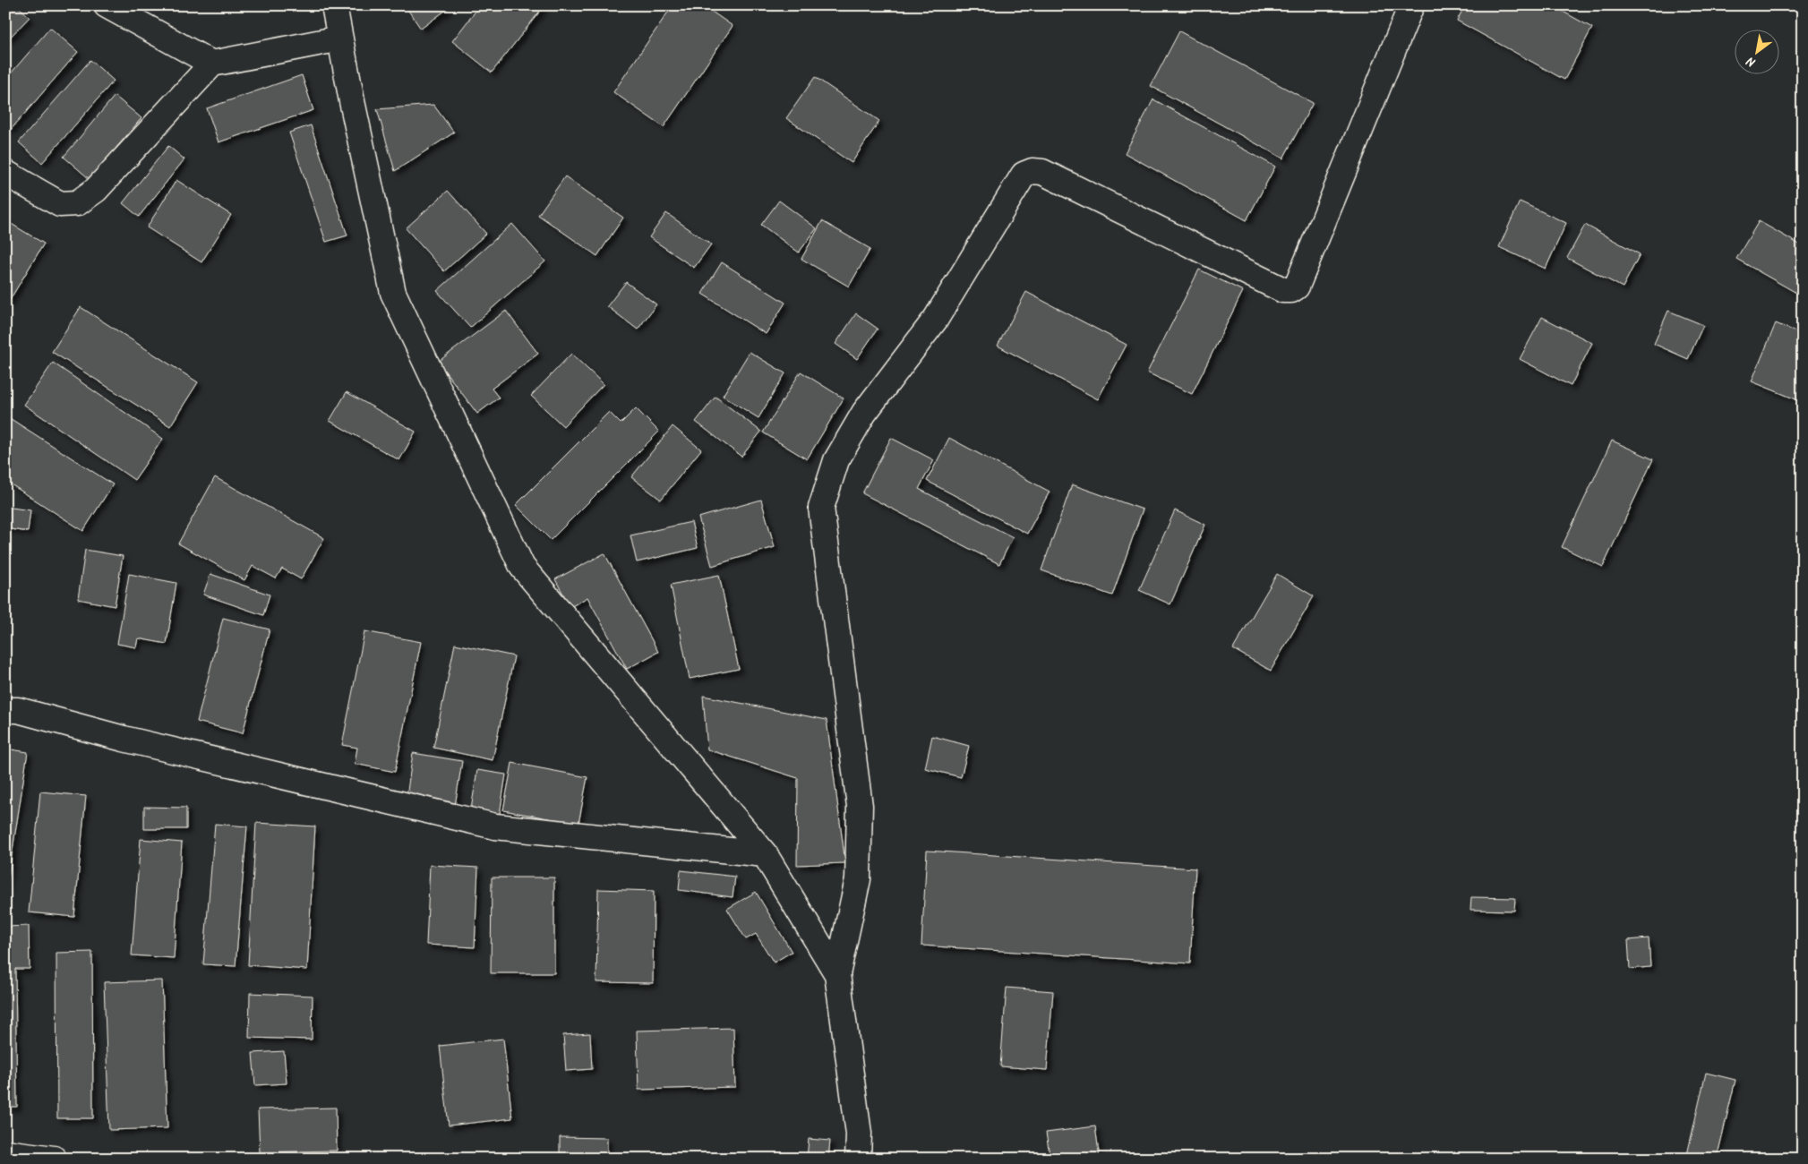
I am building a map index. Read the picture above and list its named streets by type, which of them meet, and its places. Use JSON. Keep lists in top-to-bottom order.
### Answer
{
  "north": "bottom left"
}
